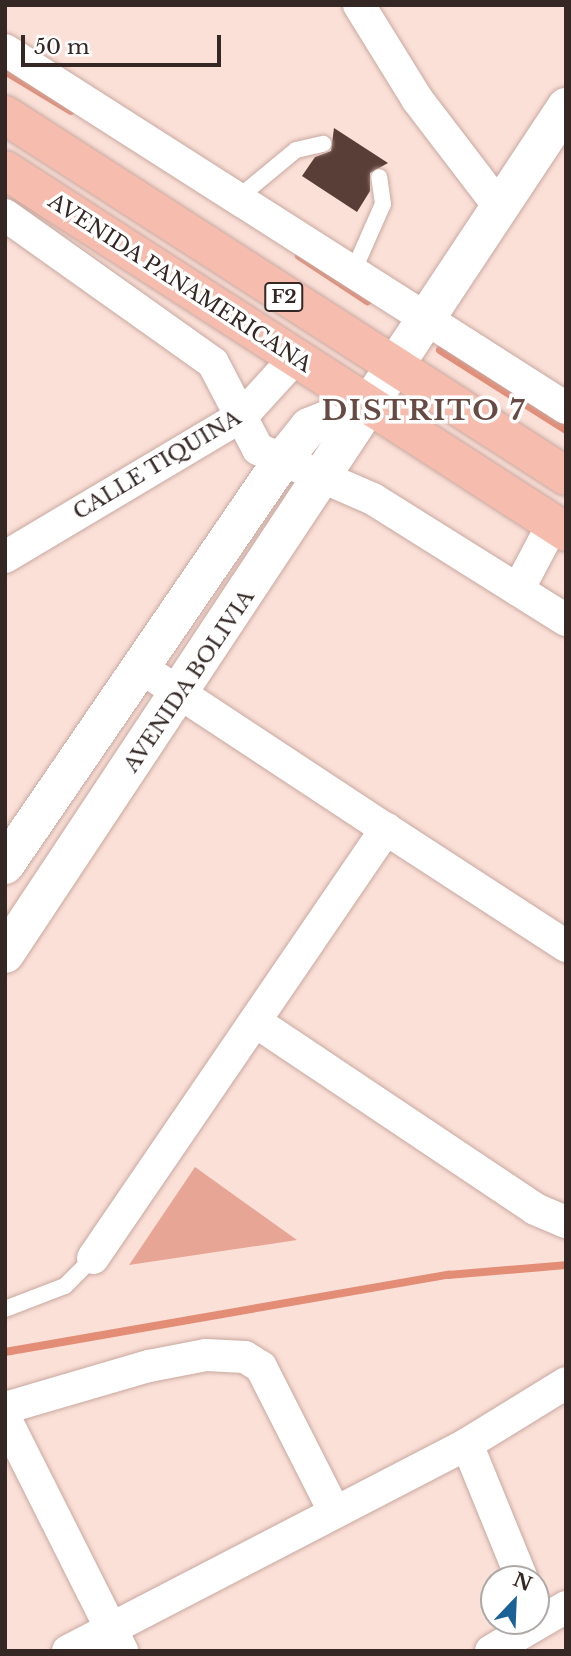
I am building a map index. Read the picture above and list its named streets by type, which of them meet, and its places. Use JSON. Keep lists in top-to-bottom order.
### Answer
{
  "streets": {
    "highway": ["AVENIDA PANAMERICANA", "F2"],
    "street": ["CALLE TIQUINA", "AVENIDA BOLIVIA"]
  },
  "crossings": [
    ["AVENIDA PANAMERICANA", "CALLE TIQUINA"],
    ["AVENIDA PANAMERICANA", "AVENIDA BOLIVIA"],
    ["F2", "AVENIDA BOLIVIA"]
  ],
  "districts": ["DISTRITO 7"],
  "scale_bar": "50 m",
  "north": "top right"
}
